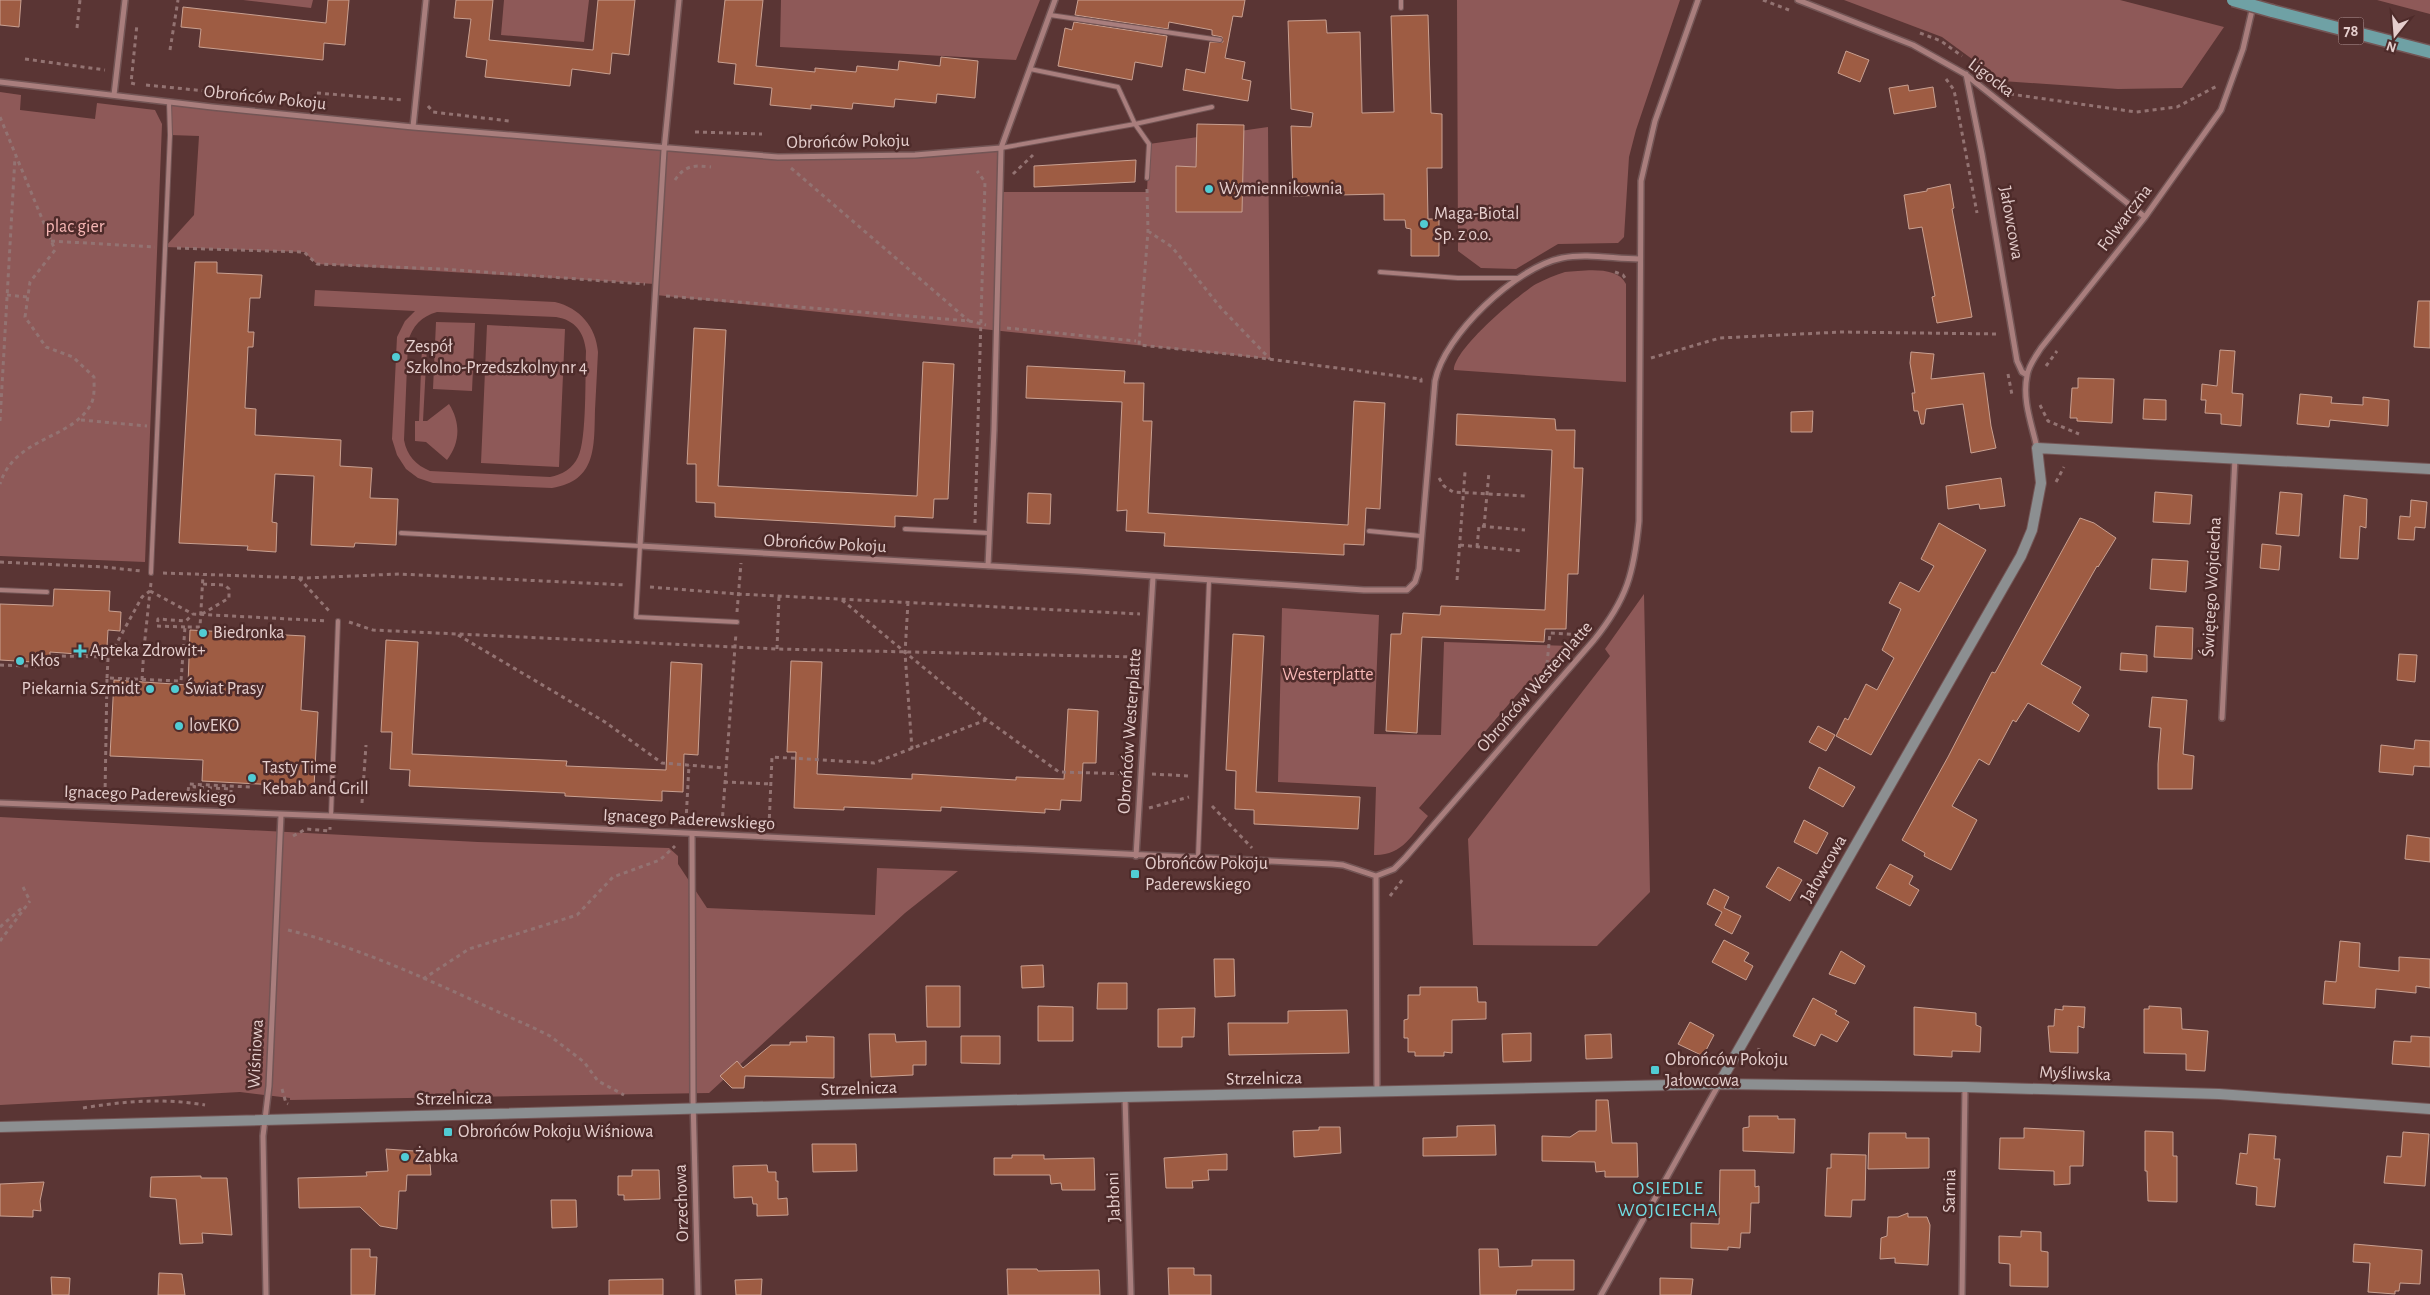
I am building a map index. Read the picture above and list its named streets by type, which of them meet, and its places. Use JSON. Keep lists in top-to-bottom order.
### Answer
{
  "streets": {
    "main road": ["78"],
    "street": [
      "Ligocka",
      "Obrońców Pokoju",
      "Folwarczna",
      "Jałowcowa",
      "Świętego Wojciecha",
      "Obrońców Westerplatte",
      "Ignacego Paderewskiego",
      "Wiśniowa",
      "Myśliwska",
      "Strzelnicza",
      "Sarnia",
      "Jabłoni",
      "Orzechowa"
    ]
  },
  "crossings": [
    ["Ligocka", "Folwarczna"],
    ["Ligocka", "Jałowcowa"],
    ["Folwarczna", "Jałowcowa"],
    ["Jałowcowa", "Myśliwska"],
    ["Jałowcowa", "Strzelnicza"],
    ["Obrońców Westerplatte", "Ignacego Paderewskiego"],
    ["Ignacego Paderewskiego", "Wiśniowa"],
    ["Ignacego Paderewskiego", "Orzechowa"],
    ["Wiśniowa", "Strzelnicza"],
    ["Myśliwska", "Strzelnicza"],
    ["Myśliwska", "Sarnia"],
    ["Strzelnicza", "Jabłoni"],
    ["Strzelnicza", "Orzechowa"]
  ],
  "districts": ["OSIEDLE WOJCIECHA"],
  "parks": ["plac gier", "Westerplatte"],
  "places": {
    "other": [
      "Wymiennikownia",
      "Maga-Biotal Sp. z o.o.",
      "Zespół Szkolno-Przedszkolny nr 4",
      "Biedronka",
      "Kłos",
      "Piekarnia Szmidt",
      "Świat Prasy",
      "lovEKO",
      "Tasty Time Kebab and Grill",
      "Żabka"
    ],
    "health": ["Apteka Zdrowit+"],
    "transit": ["Obrońców Pokoju Paderewskiego", "Obrońców Pokoju Jałowcowa", "Obrońców Pokoju Wiśniowa"]
  },
  "north": "bottom"
}
